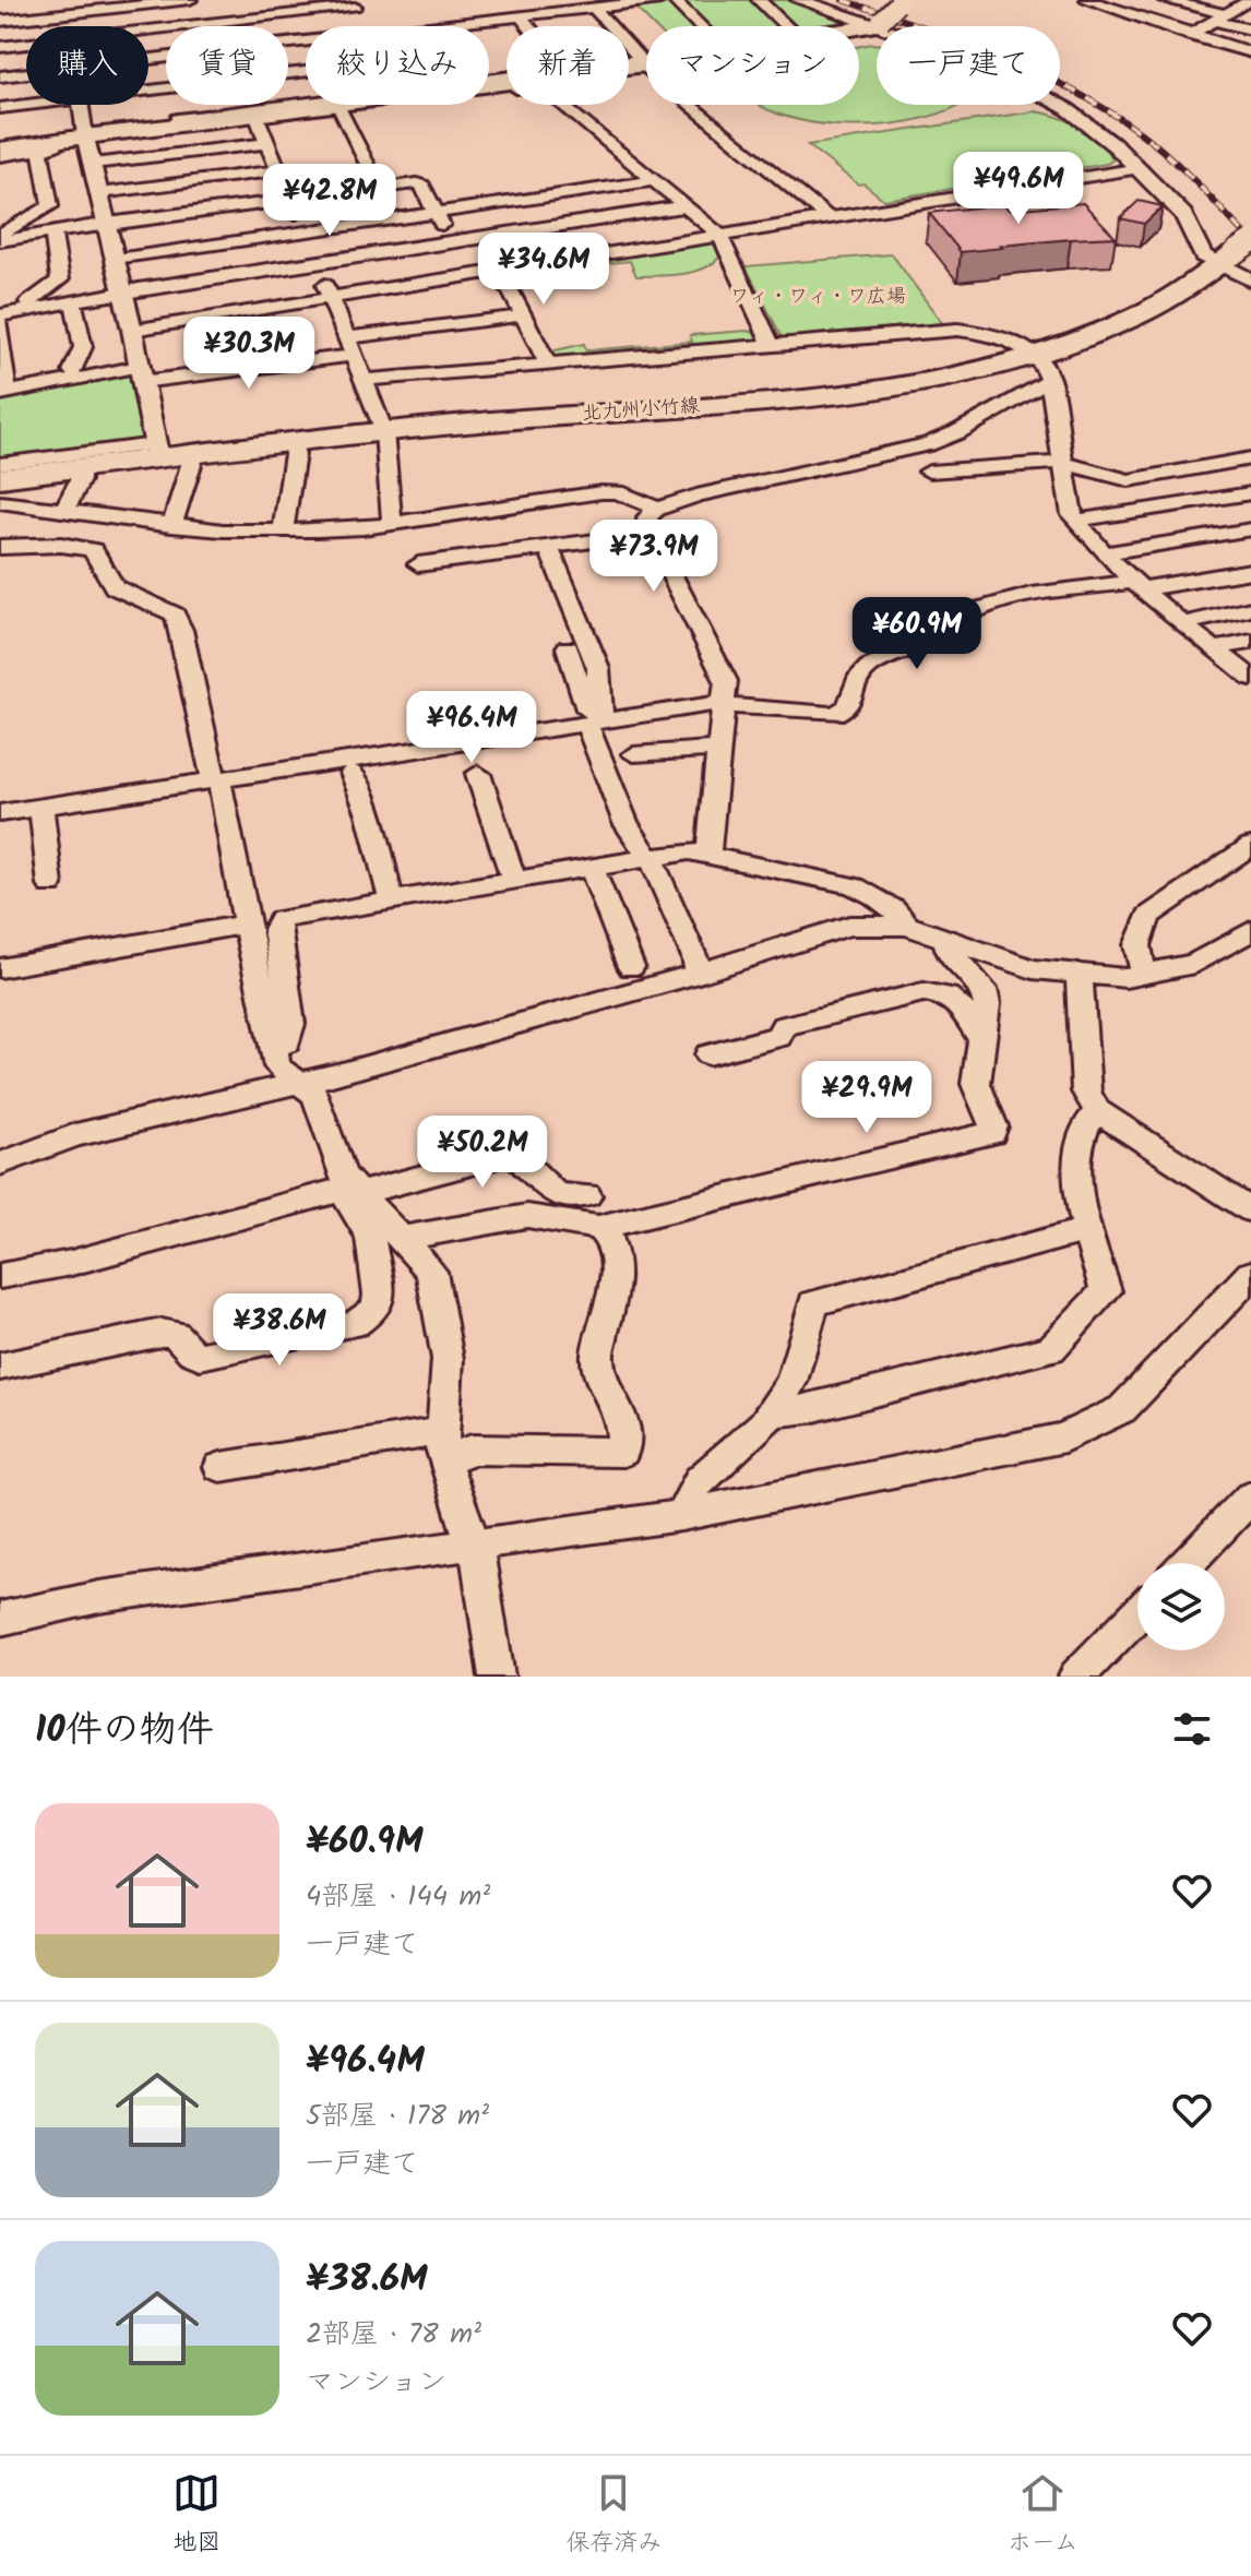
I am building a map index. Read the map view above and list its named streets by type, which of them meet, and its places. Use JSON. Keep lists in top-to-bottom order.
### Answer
{
  "streets": {
    "main road": ["北九州小竹線"]
  },
  "parks": ["ワィ・ワィ・ワ広場"],
  "page": {
    "chip": [
      "購入",
      "賃貸",
      "絞り込み",
      "新着",
      "マンション",
      "一戸建て"
    ],
    "price": [
      "¥49.6M",
      "¥42.8M",
      "¥34.6M",
      "¥30.3M",
      "¥73.9M",
      "¥60.9M",
      "¥96.4M",
      "¥29.9M",
      "¥50.2M",
      "¥38.6M"
    ],
    "heading": "10件の物件",
    "list": [
      {
        "name": "¥60.9M",
        "note": "4部屋 · 144 m² · 一戸建て"
      },
      {
        "name": "¥96.4M",
        "note": "5部屋 · 178 m² · 一戸建て"
      },
      {
        "name": "¥38.6M",
        "note": "2部屋 · 78 m² · マンション"
      }
    ],
    "tabs": ["地図", "保存済み", "ホーム"]
  }
}
